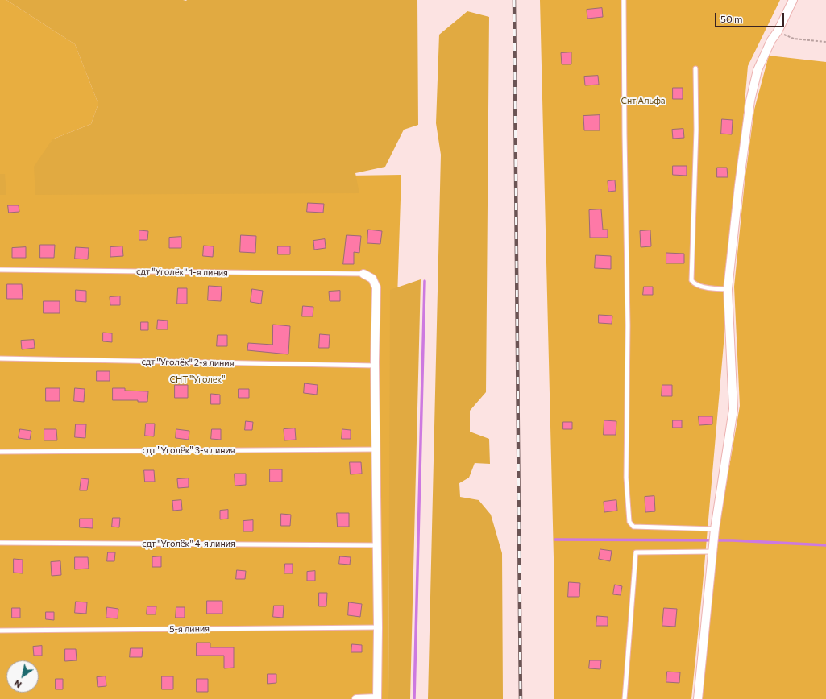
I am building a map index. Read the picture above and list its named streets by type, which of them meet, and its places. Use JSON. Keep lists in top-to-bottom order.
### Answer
{
  "streets": {
    "lane": [
      "сдт \"Уголёк\" 1-я линия",
      "сдт \"Уголёк\" 2-я линия",
      "сдт \"Уголёк\" 3-я линия",
      "сдт \"Уголёк\" 4-я линия",
      "5-я линия"
    ]
  },
  "parks": ["Снт Альфа", "СНТ \"Уголек\""],
  "scale_bar": "50 m",
  "north": "bottom left"
}
